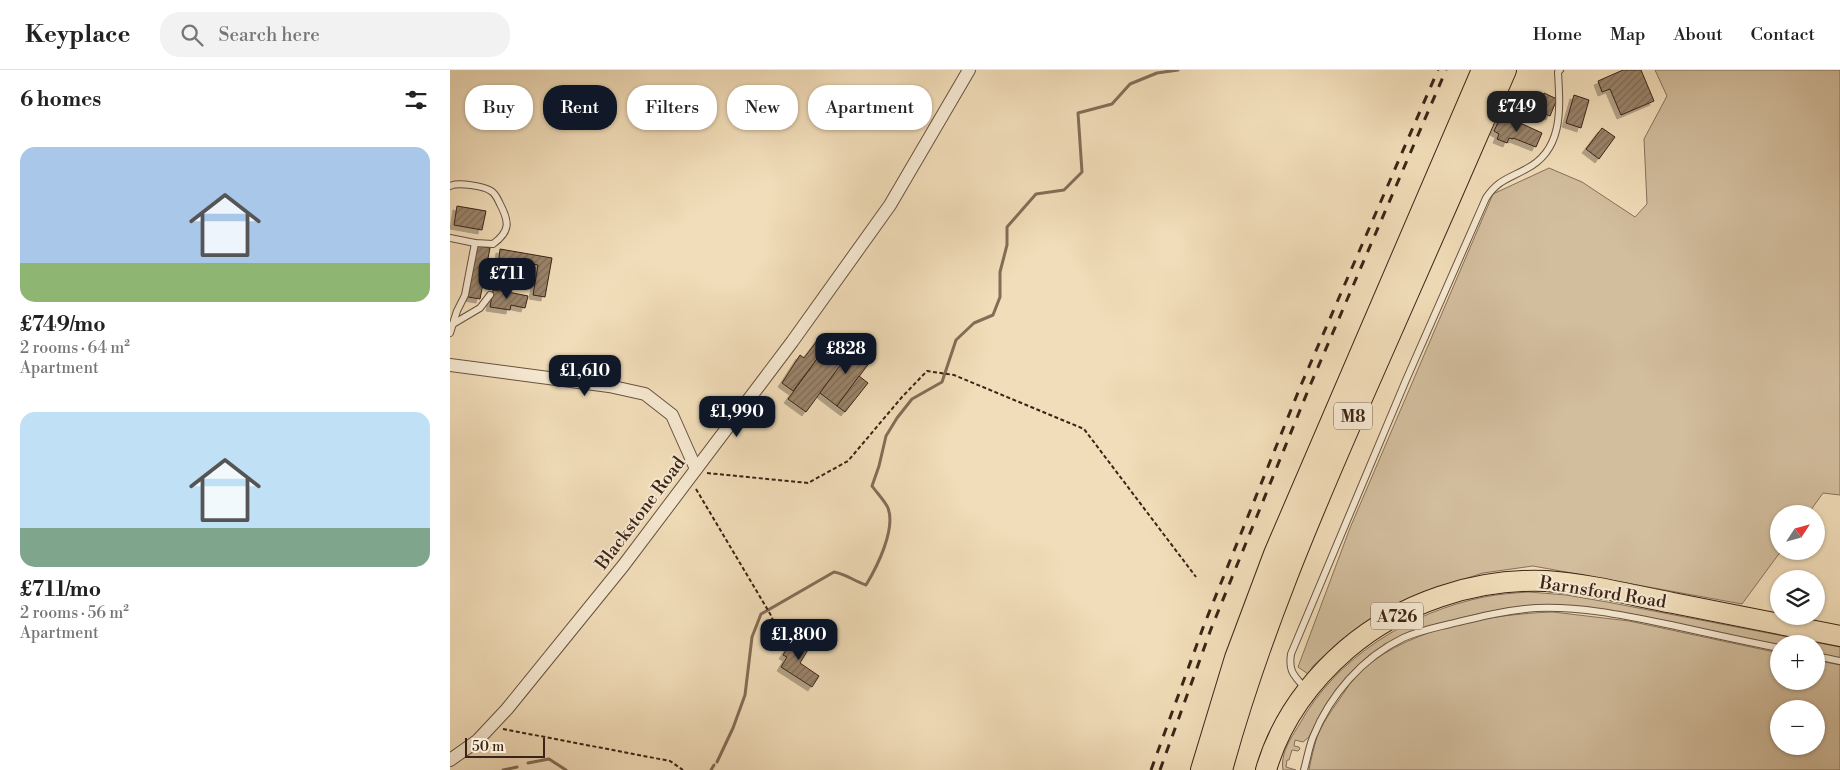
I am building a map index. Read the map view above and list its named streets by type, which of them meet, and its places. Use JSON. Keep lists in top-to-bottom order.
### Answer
{
  "streets": {
    "highway": ["M8"],
    "main road": ["Barnsford Road", "A726"],
    "street": ["Blackstone Road"]
  },
  "scale_bar": "50 m",
  "north": "top right",
  "page": {
    "header": "Keyplace",
    "search": "Search here",
    "nav": [
      "Home",
      "Map",
      "About",
      "Contact"
    ],
    "heading": "6 homes",
    "chip": [
      "Buy",
      "Rent",
      "Filters",
      "New",
      "Apartment"
    ],
    "price": [
      "£749",
      "£711",
      "£828",
      "£1,610",
      "£1,990",
      "£1,800"
    ],
    "list": [
      {
        "name": "£749/mo",
        "note": "2 rooms · 64 m² · Apartment"
      },
      {
        "name": "£711/mo",
        "note": "2 rooms · 56 m² · Apartment"
      }
    ],
    "map_buttons": ["+", "−"],
    "scale": "50 m"
  }
}
